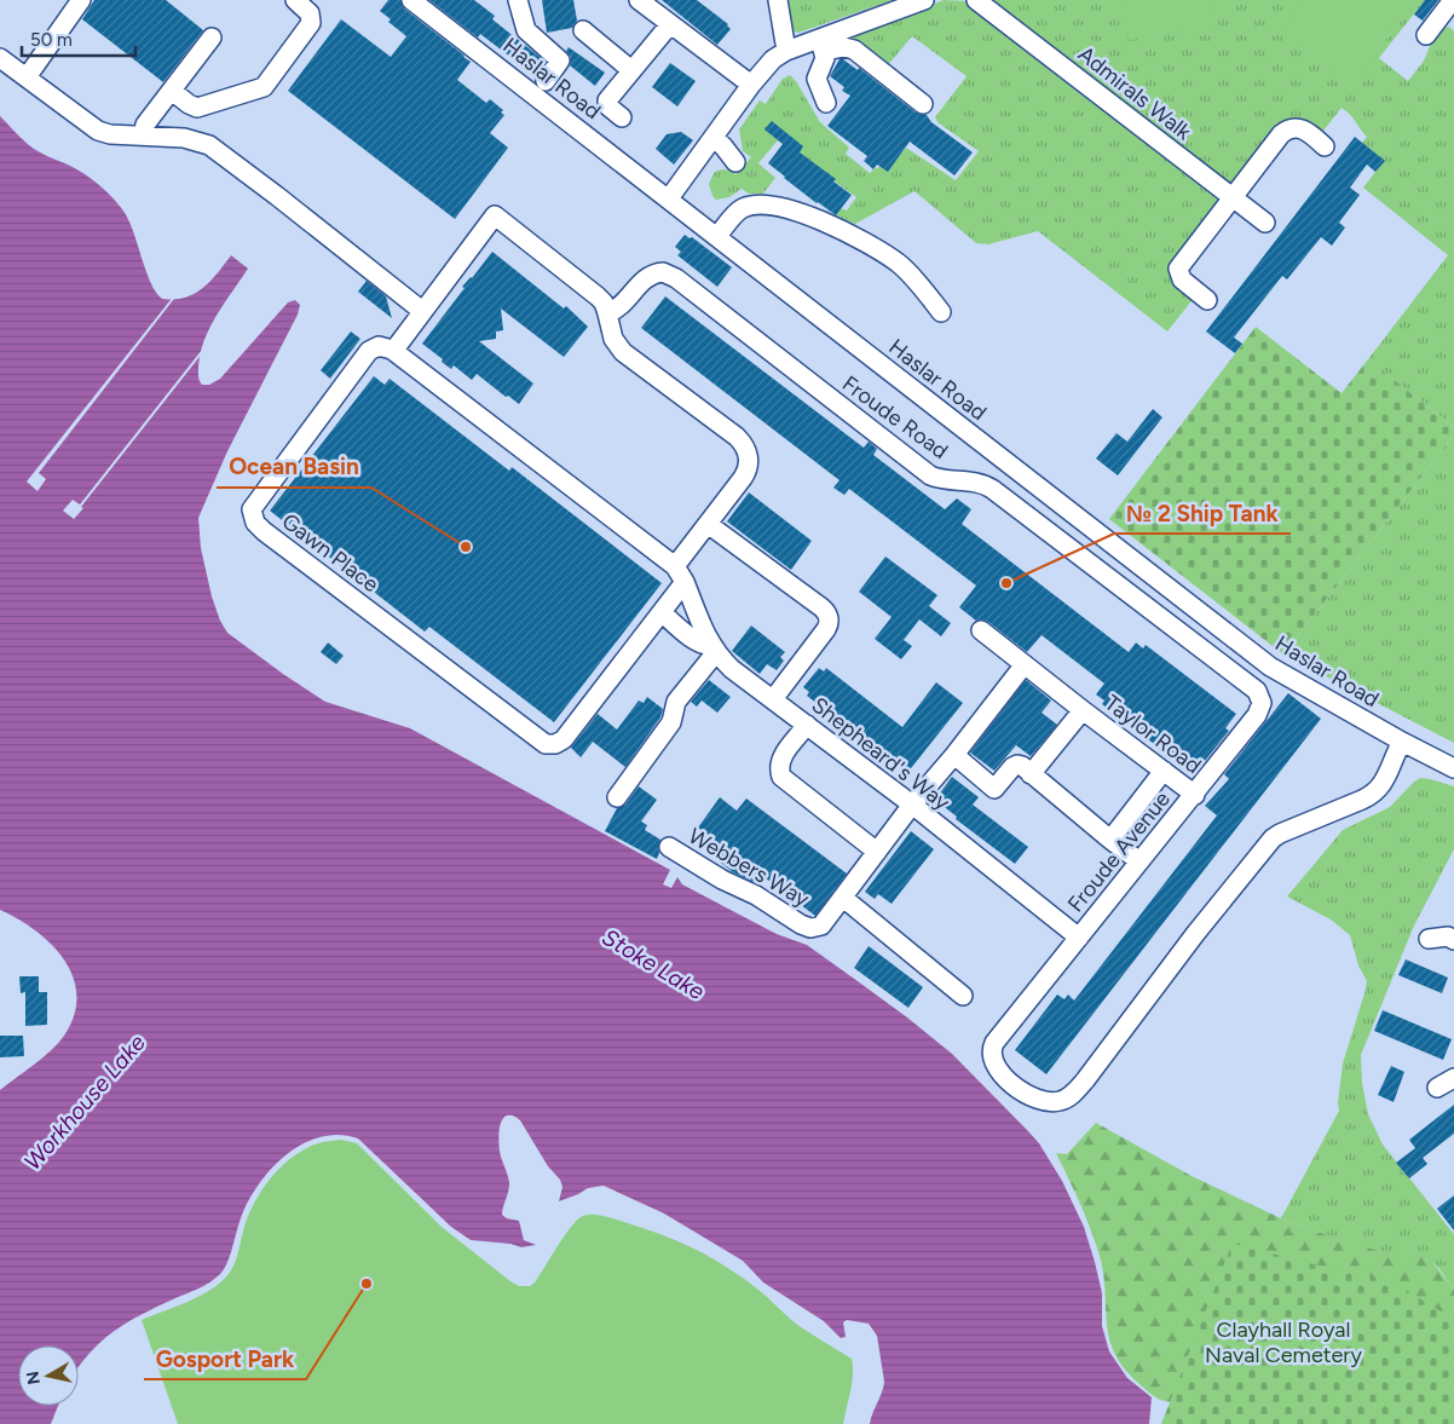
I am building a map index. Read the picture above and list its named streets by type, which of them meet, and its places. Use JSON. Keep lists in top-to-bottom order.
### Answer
{
  "streets": {
    "street": [
      "Haslar Road",
      "Admirals Walk",
      "Froude Road",
      "Gawn Place",
      "Taylor Road",
      "Shepheard's Way",
      "Froude Avenue",
      "Webbers Way"
    ]
  },
  "crossings": [
    ["Haslar Road", "Froude Avenue"],
    ["Froude Road", "Taylor Road"],
    ["Froude Road", "Froude Avenue"],
    ["Gawn Place", "Shepheard's Way"],
    ["Taylor Road", "Froude Avenue"],
    ["Taylor Road", "Webbers Way"],
    ["Shepheard's Way", "Froude Avenue"],
    ["Shepheard's Way", "Webbers Way"]
  ],
  "water": ["Stoke Lake", "Workhouse Lake"],
  "parks": ["Clayhall Royal Naval Cemetery"],
  "places": ["Ocean Basin", "№ 2 Ship Tank", "Gosport Park"],
  "scale_bar": "50 m",
  "north": "left"
}
